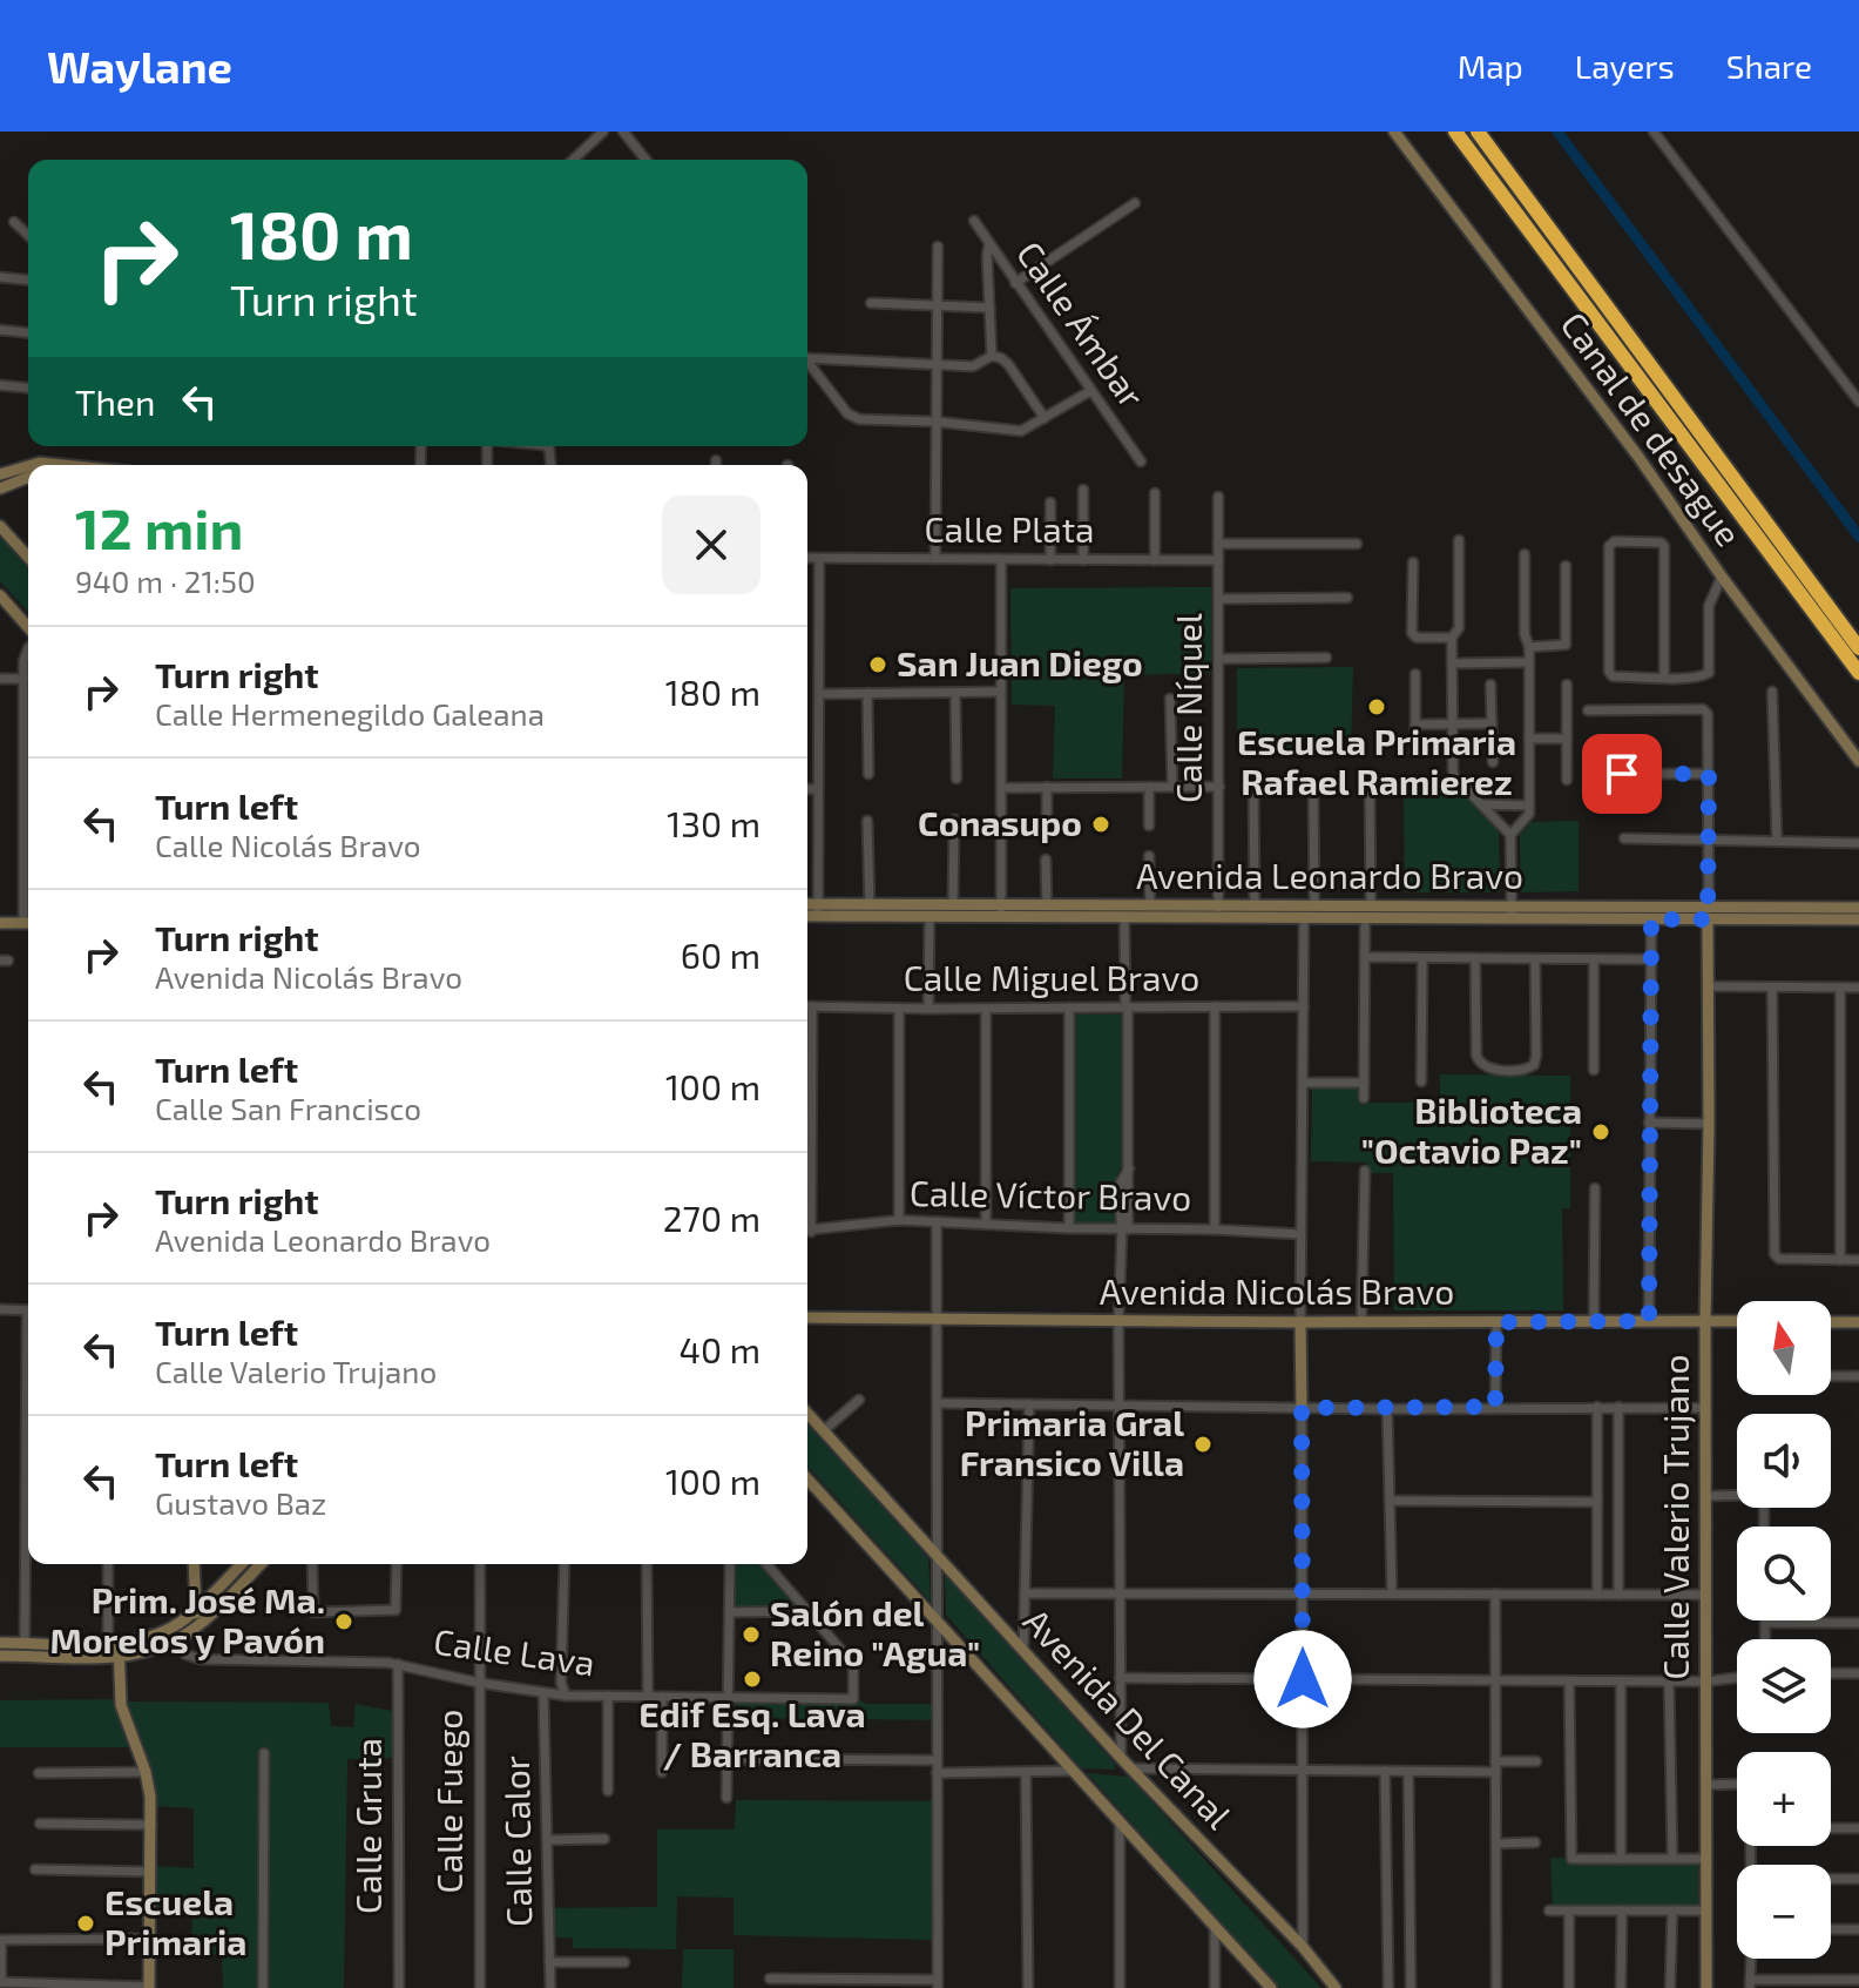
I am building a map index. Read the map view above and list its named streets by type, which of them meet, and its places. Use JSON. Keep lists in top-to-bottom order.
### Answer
{
  "streets": {
    "street": [
      "Calle Ámbar",
      "Canal de desague",
      "Calle Plata",
      "Calle Níquel",
      "Avenida Leonardo Bravo",
      "Calle Miguel Bravo",
      "Calle Víctor Bravo",
      "Avenida Nicolás Bravo",
      "Calle Valerio Trujano",
      "Calle Lava",
      "Avenida Del Canal",
      "Calle Fuego",
      "Calle Gruta",
      "Calle Calor"
    ]
  },
  "crossings": [
    ["Calle Plata", "Calle Níquel"],
    ["Calle Níquel", "Avenida Leonardo Bravo"],
    ["Avenida Leonardo Bravo", "Calle Valerio Trujano"],
    ["Avenida Nicolás Bravo", "Calle Valerio Trujano"],
    ["Calle Lava", "Calle Fuego"],
    ["Calle Lava", "Calle Gruta"],
    ["Calle Lava", "Calle Calor"]
  ],
  "places": [
    "San Juan Diego",
    "Escuela Primaria Rafael Ramierez",
    "Conasupo",
    "Biblioteca \"Octavio Paz\"",
    "Primaria Gral Fransico Villa",
    "Prim. José Ma. Morelos y Pavón",
    "Salón del Reino \"Agua\"",
    "Edif Esq. Lava / Barranca",
    "Escuela Primaria"
  ],
  "north": "top",
  "page": {
    "header": "Waylane",
    "nav": ["Map", "Layers", "Share"],
    "turn": ["180 m", "Turn right"],
    "then": "Then",
    "heading": ["12 min", "940 m · 21:50"],
    "list": [
      {
        "name": "Turn right",
        "note": "Calle Hermenegildo Galeana",
        "value": "180 m"
      },
      {
        "name": "Turn left",
        "note": "Calle Nicolás Bravo",
        "value": "130 m"
      },
      {
        "name": "Turn right",
        "note": "Avenida Nicolás Bravo",
        "value": "60 m"
      },
      {
        "name": "Turn left",
        "note": "Calle San Francisco",
        "value": "100 m"
      },
      {
        "name": "Turn right",
        "note": "Avenida Leonardo Bravo",
        "value": "270 m"
      },
      {
        "name": "Turn left",
        "note": "Calle Valerio Trujano",
        "value": "40 m"
      },
      {
        "name": "Turn left",
        "note": "Gustavo Baz",
        "value": "100 m"
      }
    ],
    "map_buttons": ["+", "−"]
  }
}
